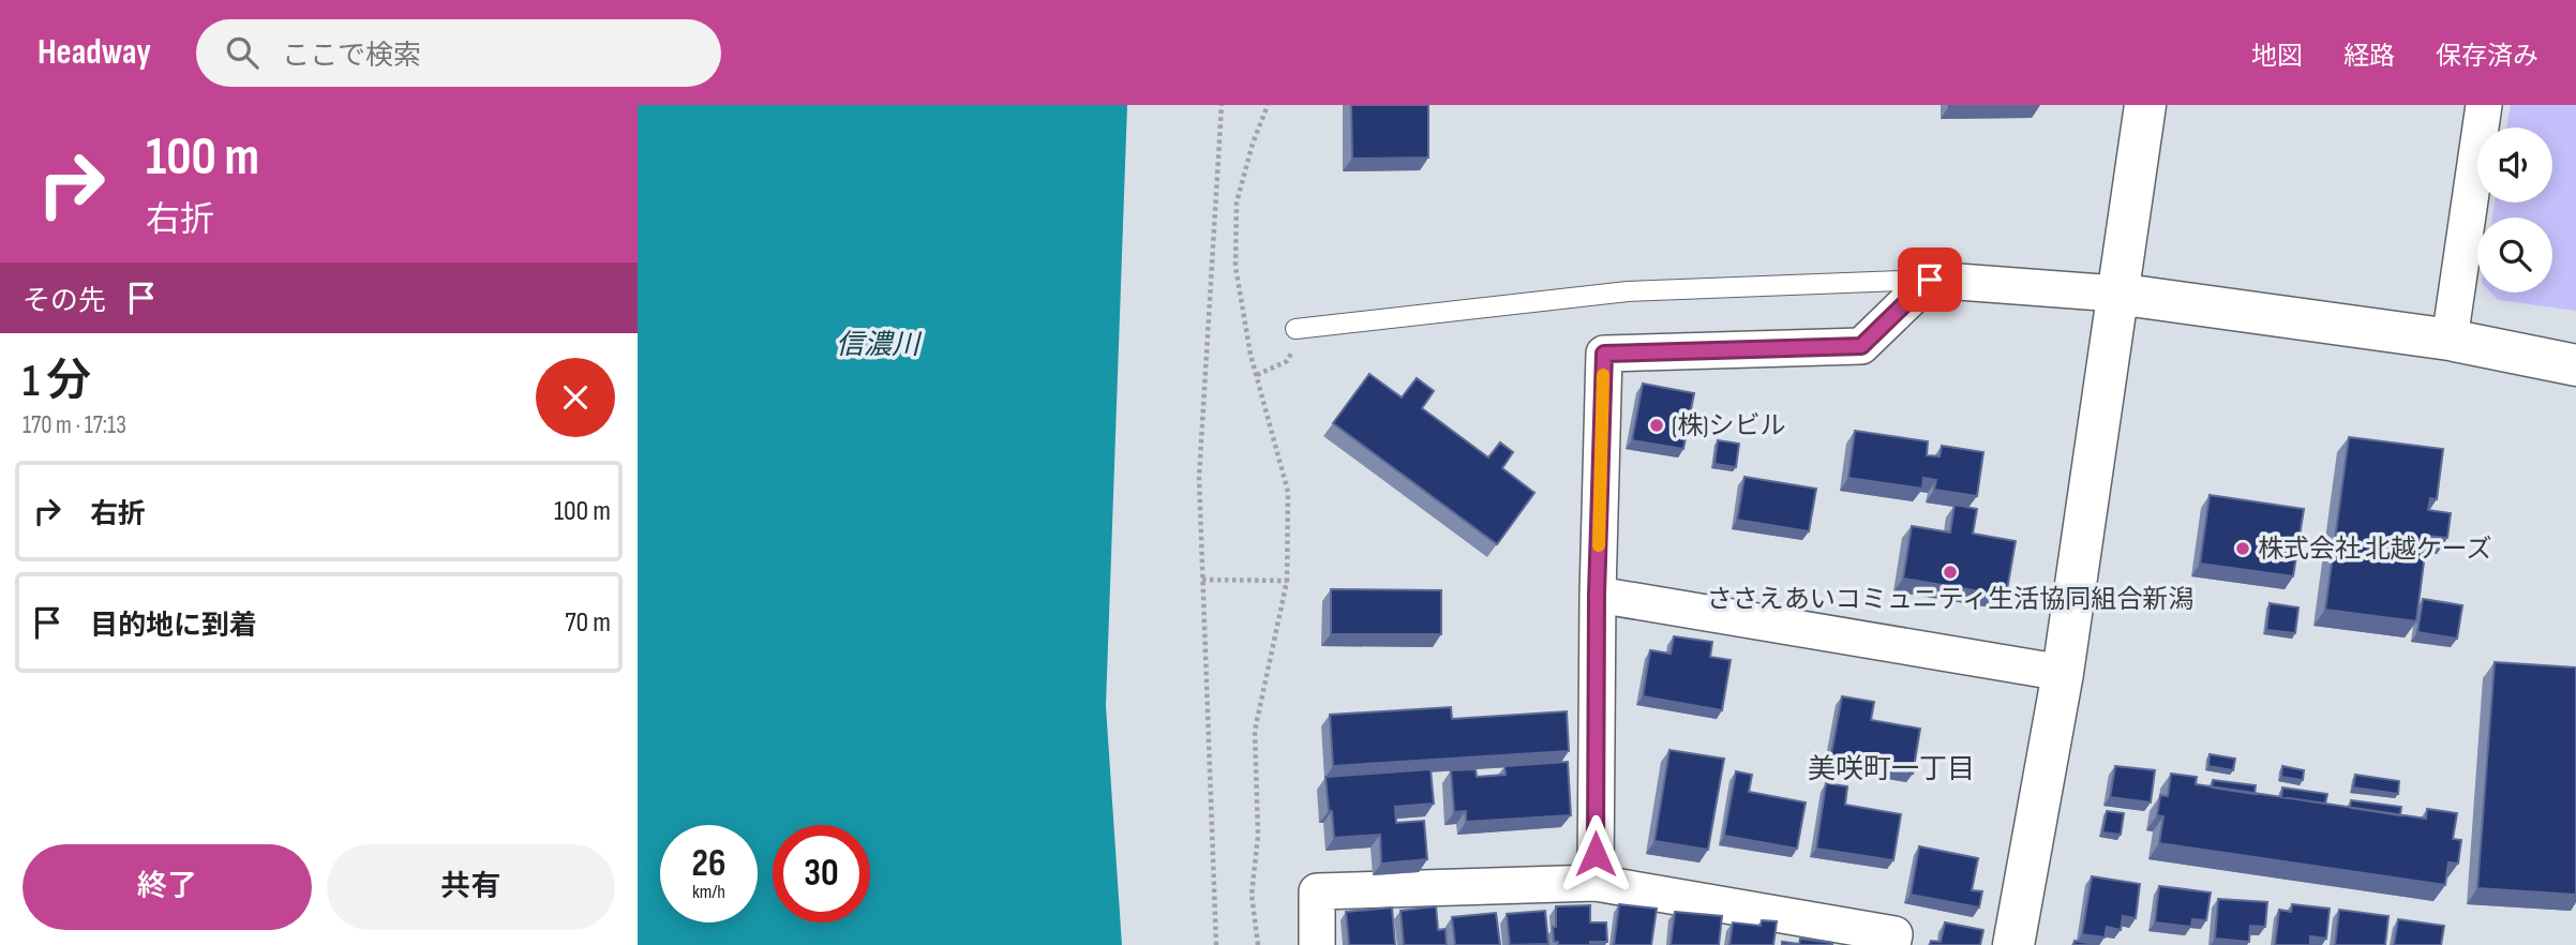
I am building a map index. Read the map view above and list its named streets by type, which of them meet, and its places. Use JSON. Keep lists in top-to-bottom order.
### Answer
{
  "districts": ["美咲町一丁目"],
  "water": ["信濃川"],
  "places": ["(株)シビル", "株式会社 北越ケーズ", "ささえあいコミュニティ生活協同組合新潟"],
  "page": {
    "header": "Headway",
    "search": "ここで検索",
    "nav": ["地図", "経路", "保存済み"],
    "turn": ["100 m", "右折"],
    "then": "その先",
    "heading": ["1 分", "170 m · 17:13"],
    "list": [
      {
        "name": "右折",
        "value": "100 m"
      },
      {
        "name": "目的地に到着",
        "value": "70 m"
      }
    ],
    "speed": "26 km/h",
    "limit": "30",
    "buttons": ["終了", "共有"]
  }
}
